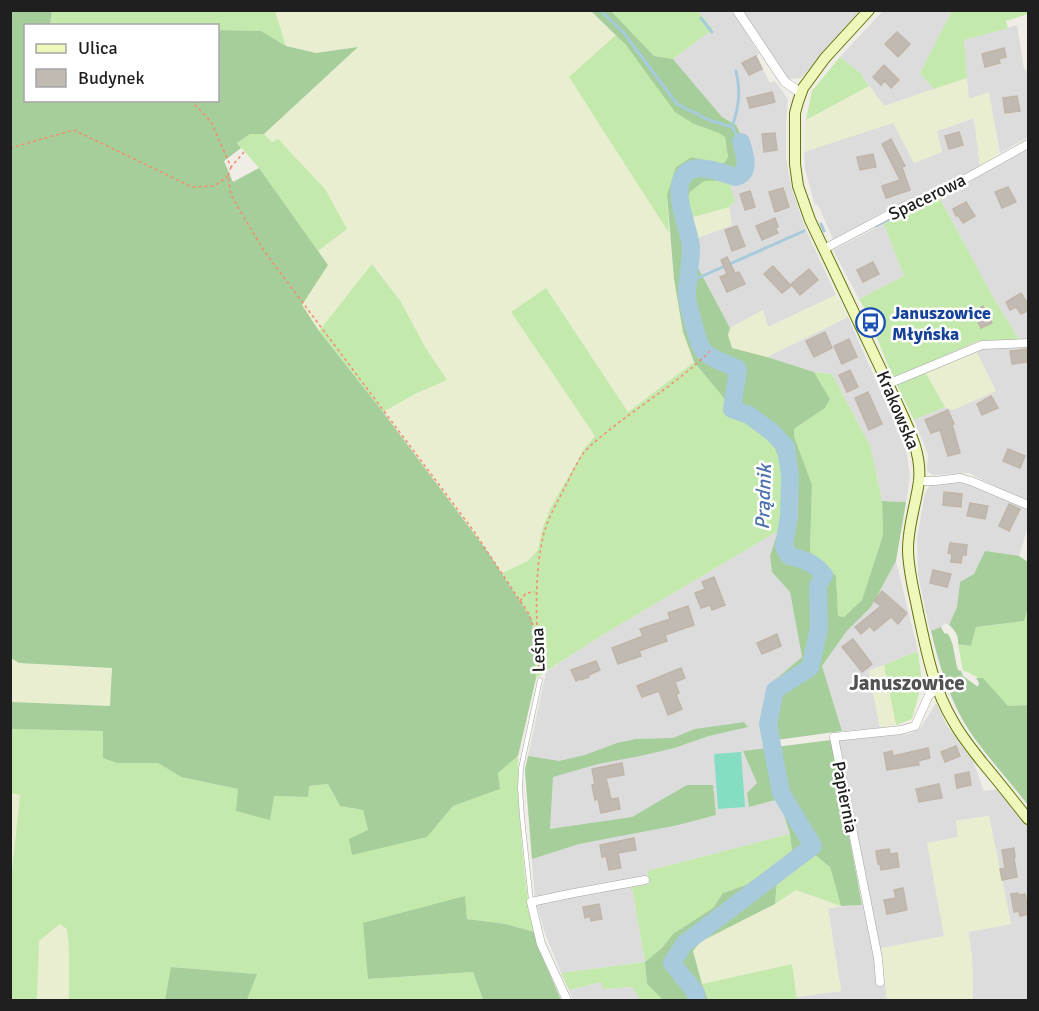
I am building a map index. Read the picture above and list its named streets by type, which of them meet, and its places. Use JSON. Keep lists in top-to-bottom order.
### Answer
{
  "streets": {
    "main road": ["Krakowska"],
    "street": ["Spacerowa", "Leśna", "Papiernia"]
  },
  "crossings": [
    ["Spacerowa", "Krakowska"],
    ["Krakowska", "Papiernia"]
  ],
  "districts": ["Januszowice"],
  "water": ["Prądnik"],
  "places": {
    "bus stop": ["Januszowice Młyńska"]
  },
  "legend": ["Ulica", "Budynek"]
}
